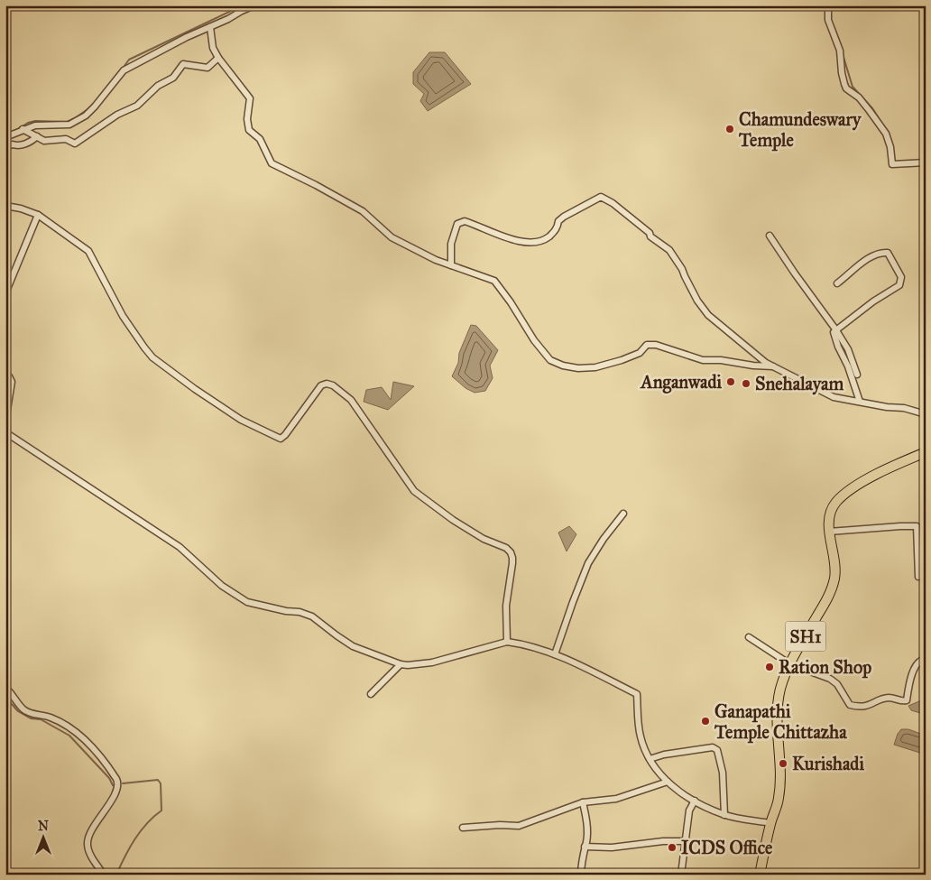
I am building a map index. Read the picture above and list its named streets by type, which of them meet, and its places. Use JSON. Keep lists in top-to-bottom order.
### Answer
{
  "streets": {
    "main road": ["SH1"]
  },
  "places": [
    "Chamundeswary Temple",
    "Anganwadi",
    "Snehalayam",
    "Ration Shop",
    "Ganapathi Temple Chittazha",
    "Kurishadi",
    "ICDS Office"
  ],
  "north": "top"
}
